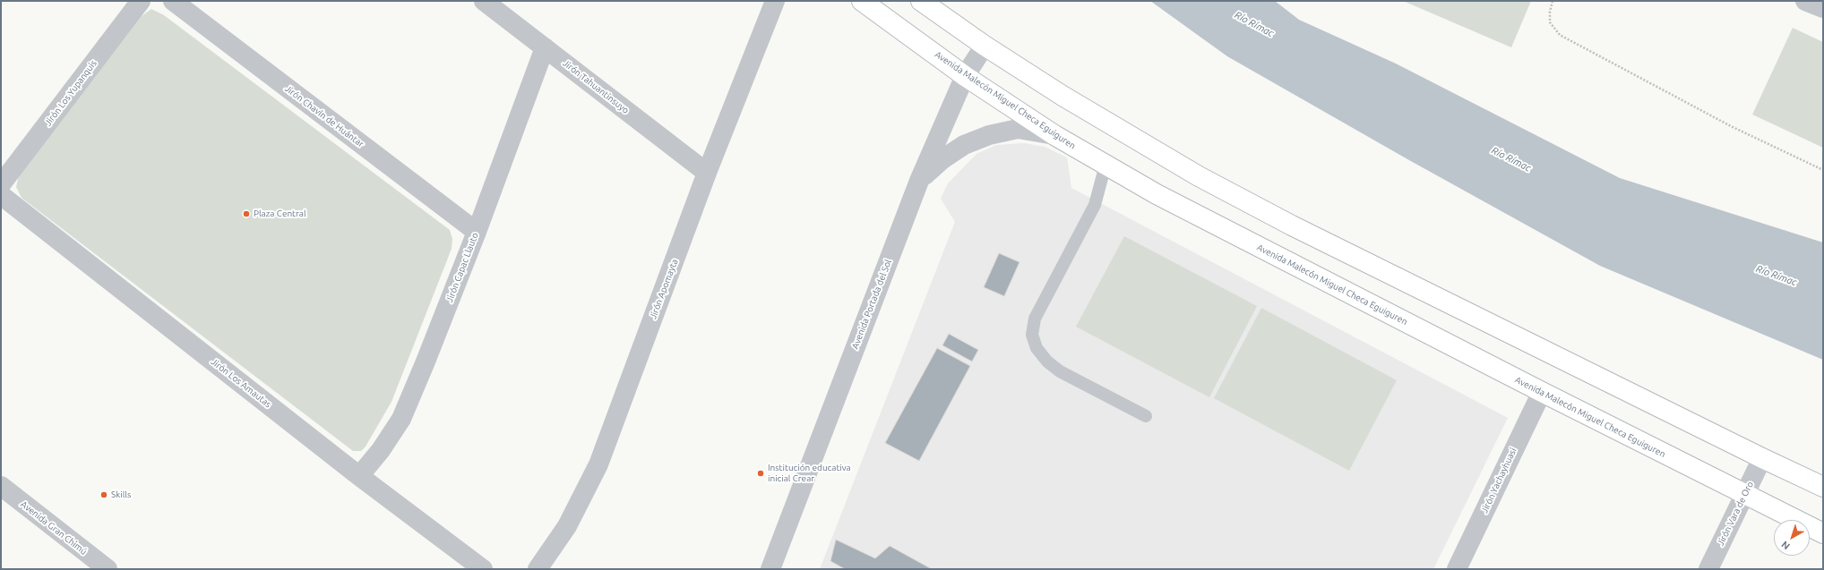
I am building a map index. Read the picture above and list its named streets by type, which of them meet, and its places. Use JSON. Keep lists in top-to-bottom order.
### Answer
{
  "streets": {
    "main road": ["Avenida Malecón Miguel Checa Eguiguren"],
    "street": [
      "Jirón Tahuantinsuyo",
      "Jirón Los Yupanquis",
      "Jirón Chavín de Huántar",
      "Jirón Capac Llauto",
      "Jirón Apomayta",
      "Avenida Portada del Sol",
      "Jirón Los Amautas",
      "Jirón Yachayhuasi",
      "Jirón Vara de Oro",
      "Avenida Gran Chimú"
    ]
  },
  "crossings": [
    ["Jirón Tahuantinsuyo", "Jirón Capac Llauto"],
    ["Jirón Tahuantinsuyo", "Jirón Apomayta"],
    ["Avenida Malecón Miguel Checa Eguiguren", "Avenida Portada del Sol"],
    ["Avenida Malecón Miguel Checa Eguiguren", "Jirón Yachayhuasi"],
    ["Avenida Malecón Miguel Checa Eguiguren", "Jirón Vara de Oro"],
    ["Jirón Chavín de Huántar", "Jirón Capac Llauto"],
    ["Jirón Capac Llauto", "Jirón Los Amautas"]
  ],
  "water": ["Río Rímac"],
  "places": ["Plaza Central", "Institución educativa inicial Crear", "Skills"],
  "north": "bottom left"
}
